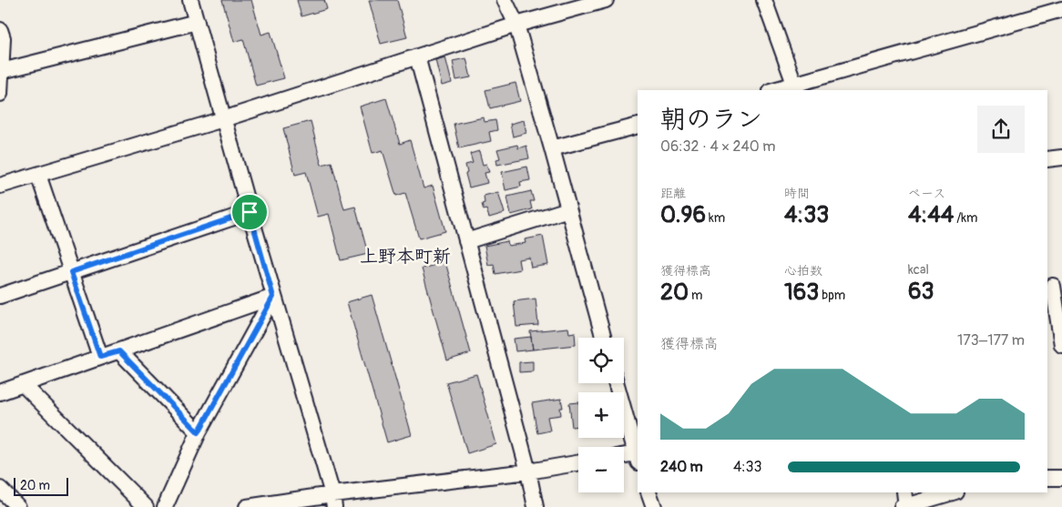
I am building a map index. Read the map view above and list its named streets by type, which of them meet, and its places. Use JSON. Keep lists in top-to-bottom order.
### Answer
{
  "districts": ["上野本町新"],
  "scale_bar": "20 m",
  "page": {
    "heading": ["朝のラン", "06:32 · 4 × 240 m"],
    "stats": [
      ["距離", "0.96 km"],
      ["時間", "4:33"],
      ["ペース", "4:44 /km"],
      ["獲得標高", "20 m"],
      ["心拍数", "163 bpm"],
      ["kcal", "63"]
    ],
    "chart": ["獲得標高", "173–177 m"],
    "map_buttons": ["+", "−"],
    "list": [
      {
        "name": "240 m",
        "note": "4:33"
      }
    ],
    "scale": "20 m"
  }
}
